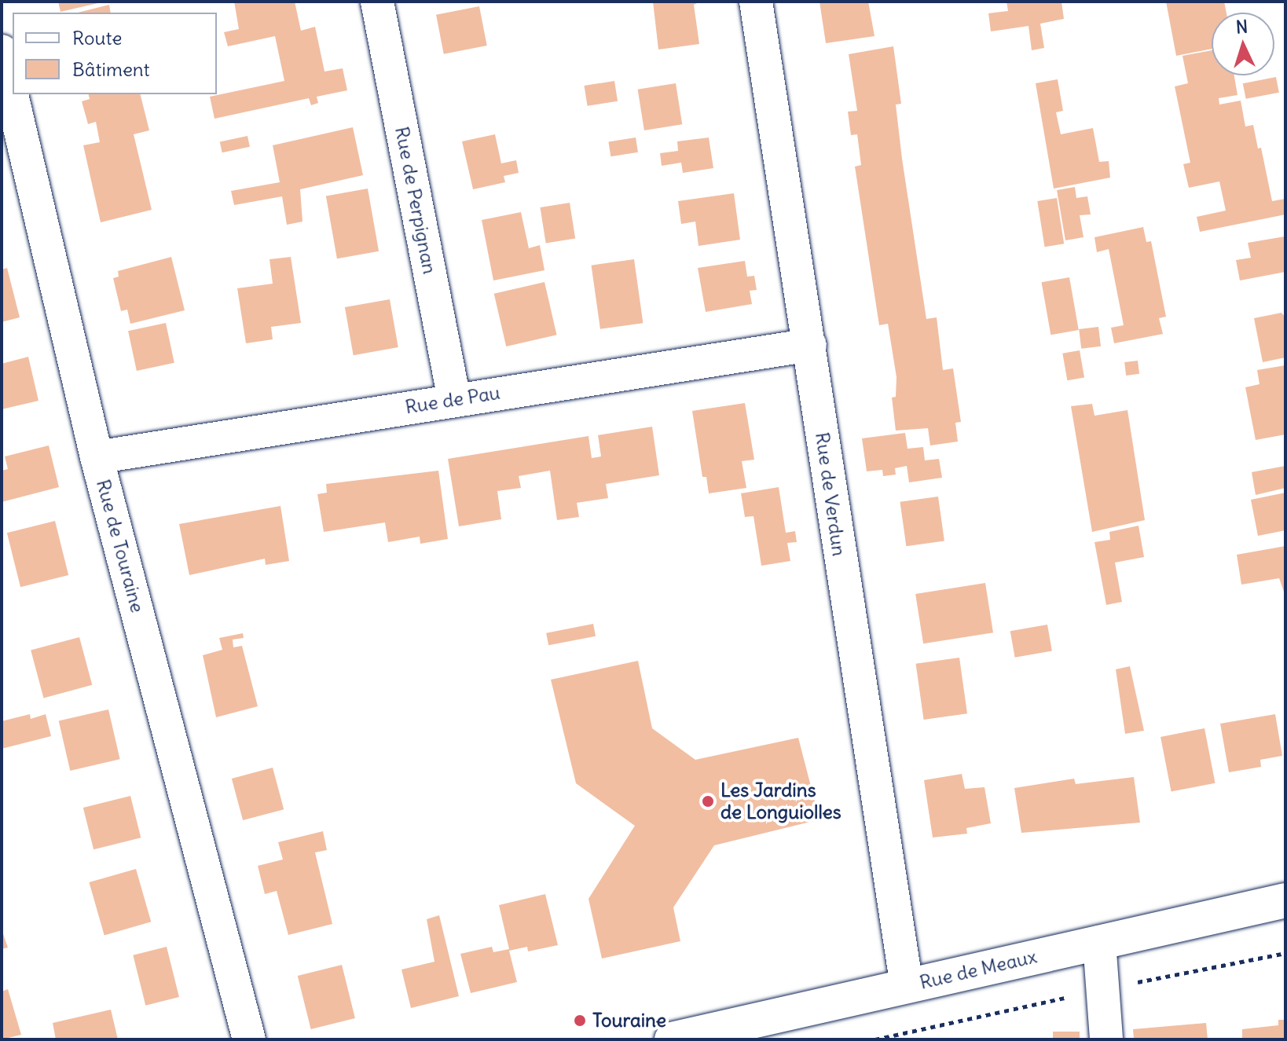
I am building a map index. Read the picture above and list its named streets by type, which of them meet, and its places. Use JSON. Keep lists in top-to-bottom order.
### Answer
{
  "streets": {
    "main road": ["Rue de Meaux"],
    "street": [
      "Rue de Perpignan",
      "Rue de Pau",
      "Rue de Verdun",
      "Rue de Touraine"
    ]
  },
  "crossings": [
    ["Rue de Perpignan", "Rue de Pau"],
    ["Rue de Pau", "Rue de Verdun"],
    ["Rue de Pau", "Rue de Touraine"],
    ["Rue de Verdun", "Rue de Meaux"]
  ],
  "places": ["Les Jardins de Longuiolles", "Touraine"],
  "legend": ["Route", "Bâtiment"],
  "north": "top"
}
